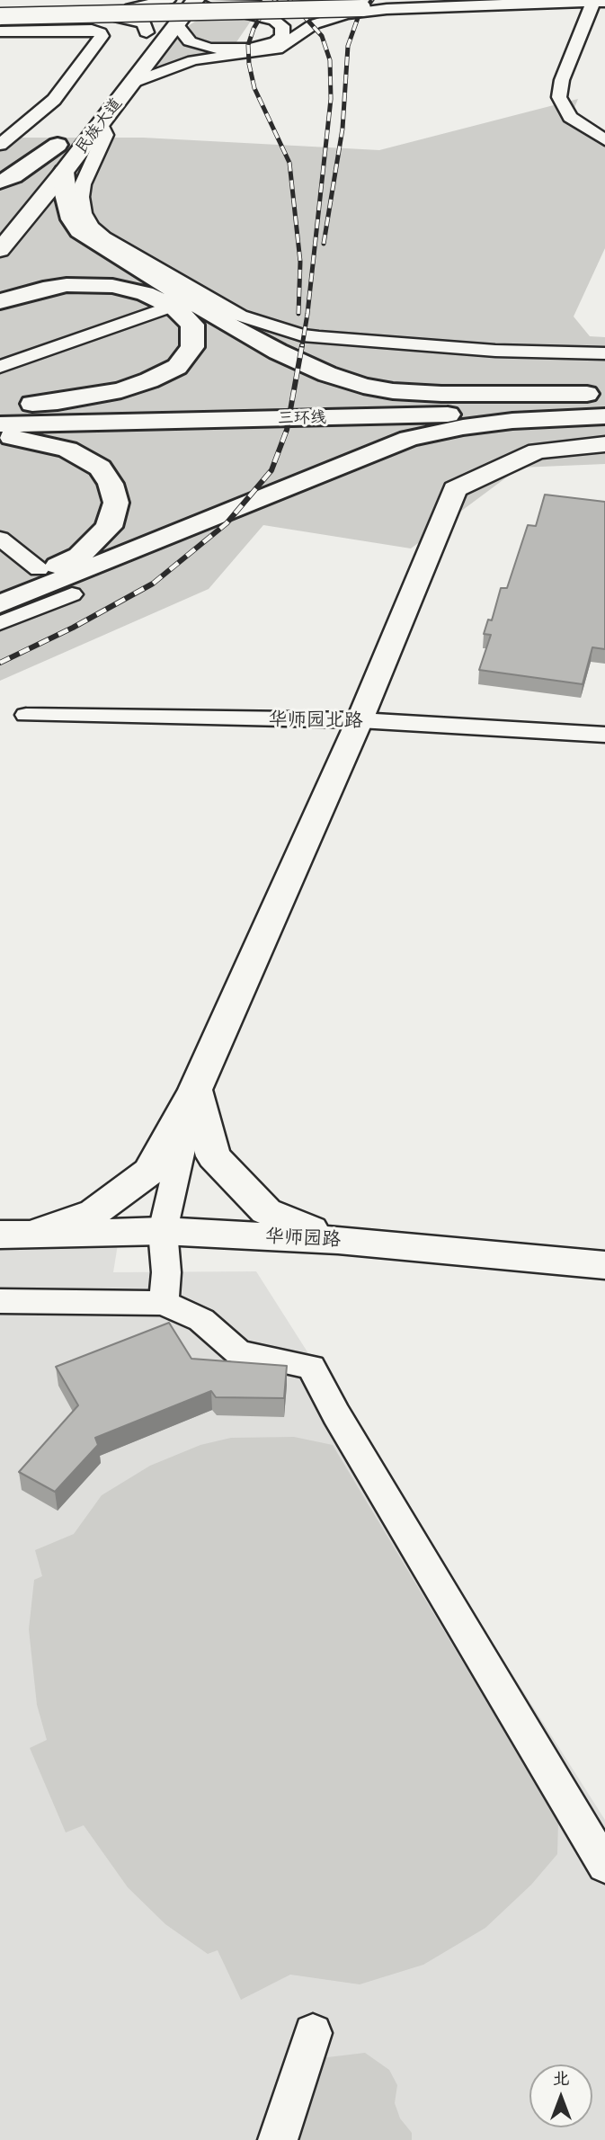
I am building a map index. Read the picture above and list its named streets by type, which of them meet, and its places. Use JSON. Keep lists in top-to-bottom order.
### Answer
{
  "streets": {
    "highway": ["三环线"],
    "main road": ["民族大道", "华师园路"],
    "street": ["华师园北路"]
  },
  "north": "top"
}
